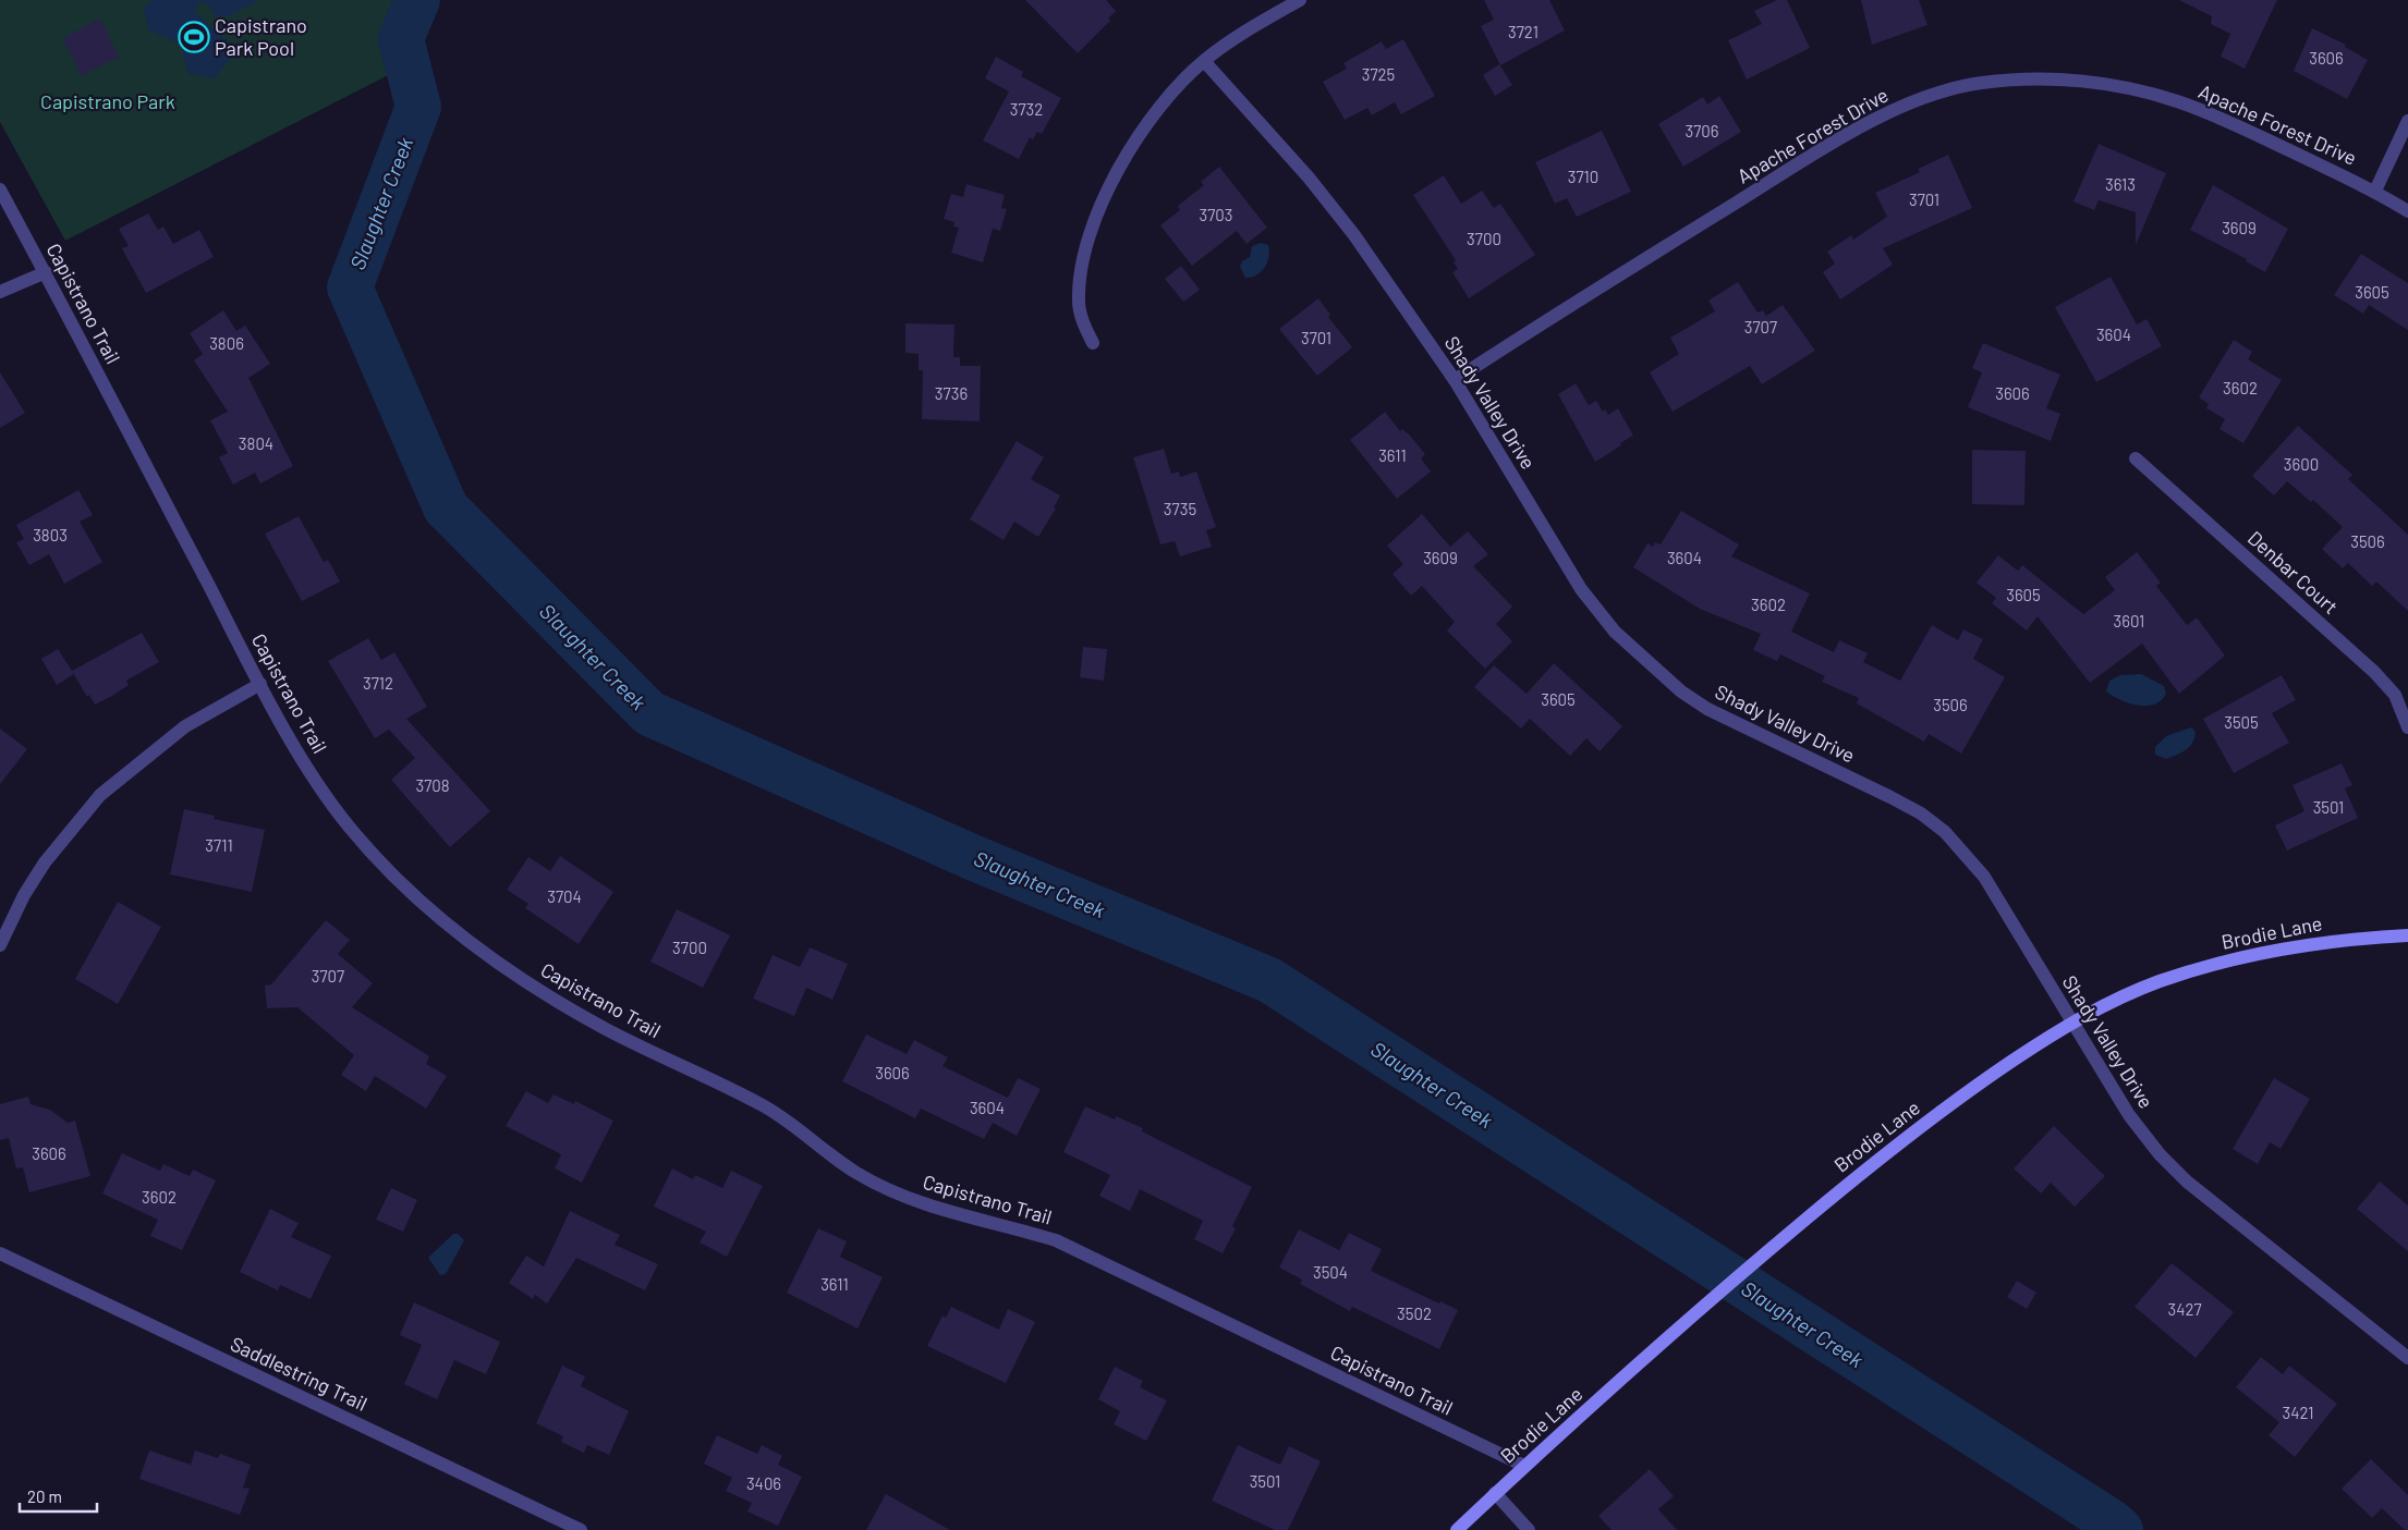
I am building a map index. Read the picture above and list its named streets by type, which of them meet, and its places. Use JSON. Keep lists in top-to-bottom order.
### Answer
{
  "streets": {
    "main road": ["Brodie Lane"],
    "street": [
      "Apache Forest Drive",
      "Capistrano Trail",
      "Shady Valley Drive",
      "Denbar Court",
      "Saddlestring Trail"
    ]
  },
  "crossings": [
    ["Apache Forest Drive", "Shady Valley Drive"],
    ["Capistrano Trail", "Brodie Lane"],
    ["Shady Valley Drive", "Brodie Lane"]
  ],
  "water": ["Slaughter Creek"],
  "parks": ["Capistrano Park"],
  "places": {
    "sports": ["Capistrano Park Pool"]
  },
  "house_numbers": [
    "3721",
    "3606",
    "3725",
    "3732",
    "3706",
    "3710",
    "3613",
    "3701",
    "3703",
    "3609",
    "3700",
    "3605",
    "3707",
    "3604",
    "3701",
    "3806",
    "3602",
    "3736",
    "3606",
    "3804",
    "3611",
    "3600",
    "3735",
    "3803",
    "3506",
    "3609",
    "3604",
    "3605",
    "3602",
    "3601",
    "3712",
    "3605",
    "3506",
    "3505",
    "3708",
    "3501",
    "3711",
    "3704",
    "3700",
    "3707",
    "3606",
    "3604",
    "3606",
    "3602",
    "3504",
    "3611",
    "3427",
    "3502",
    "3421",
    "3501",
    "3406"
  ],
  "scale_bar": "20 m"
}
